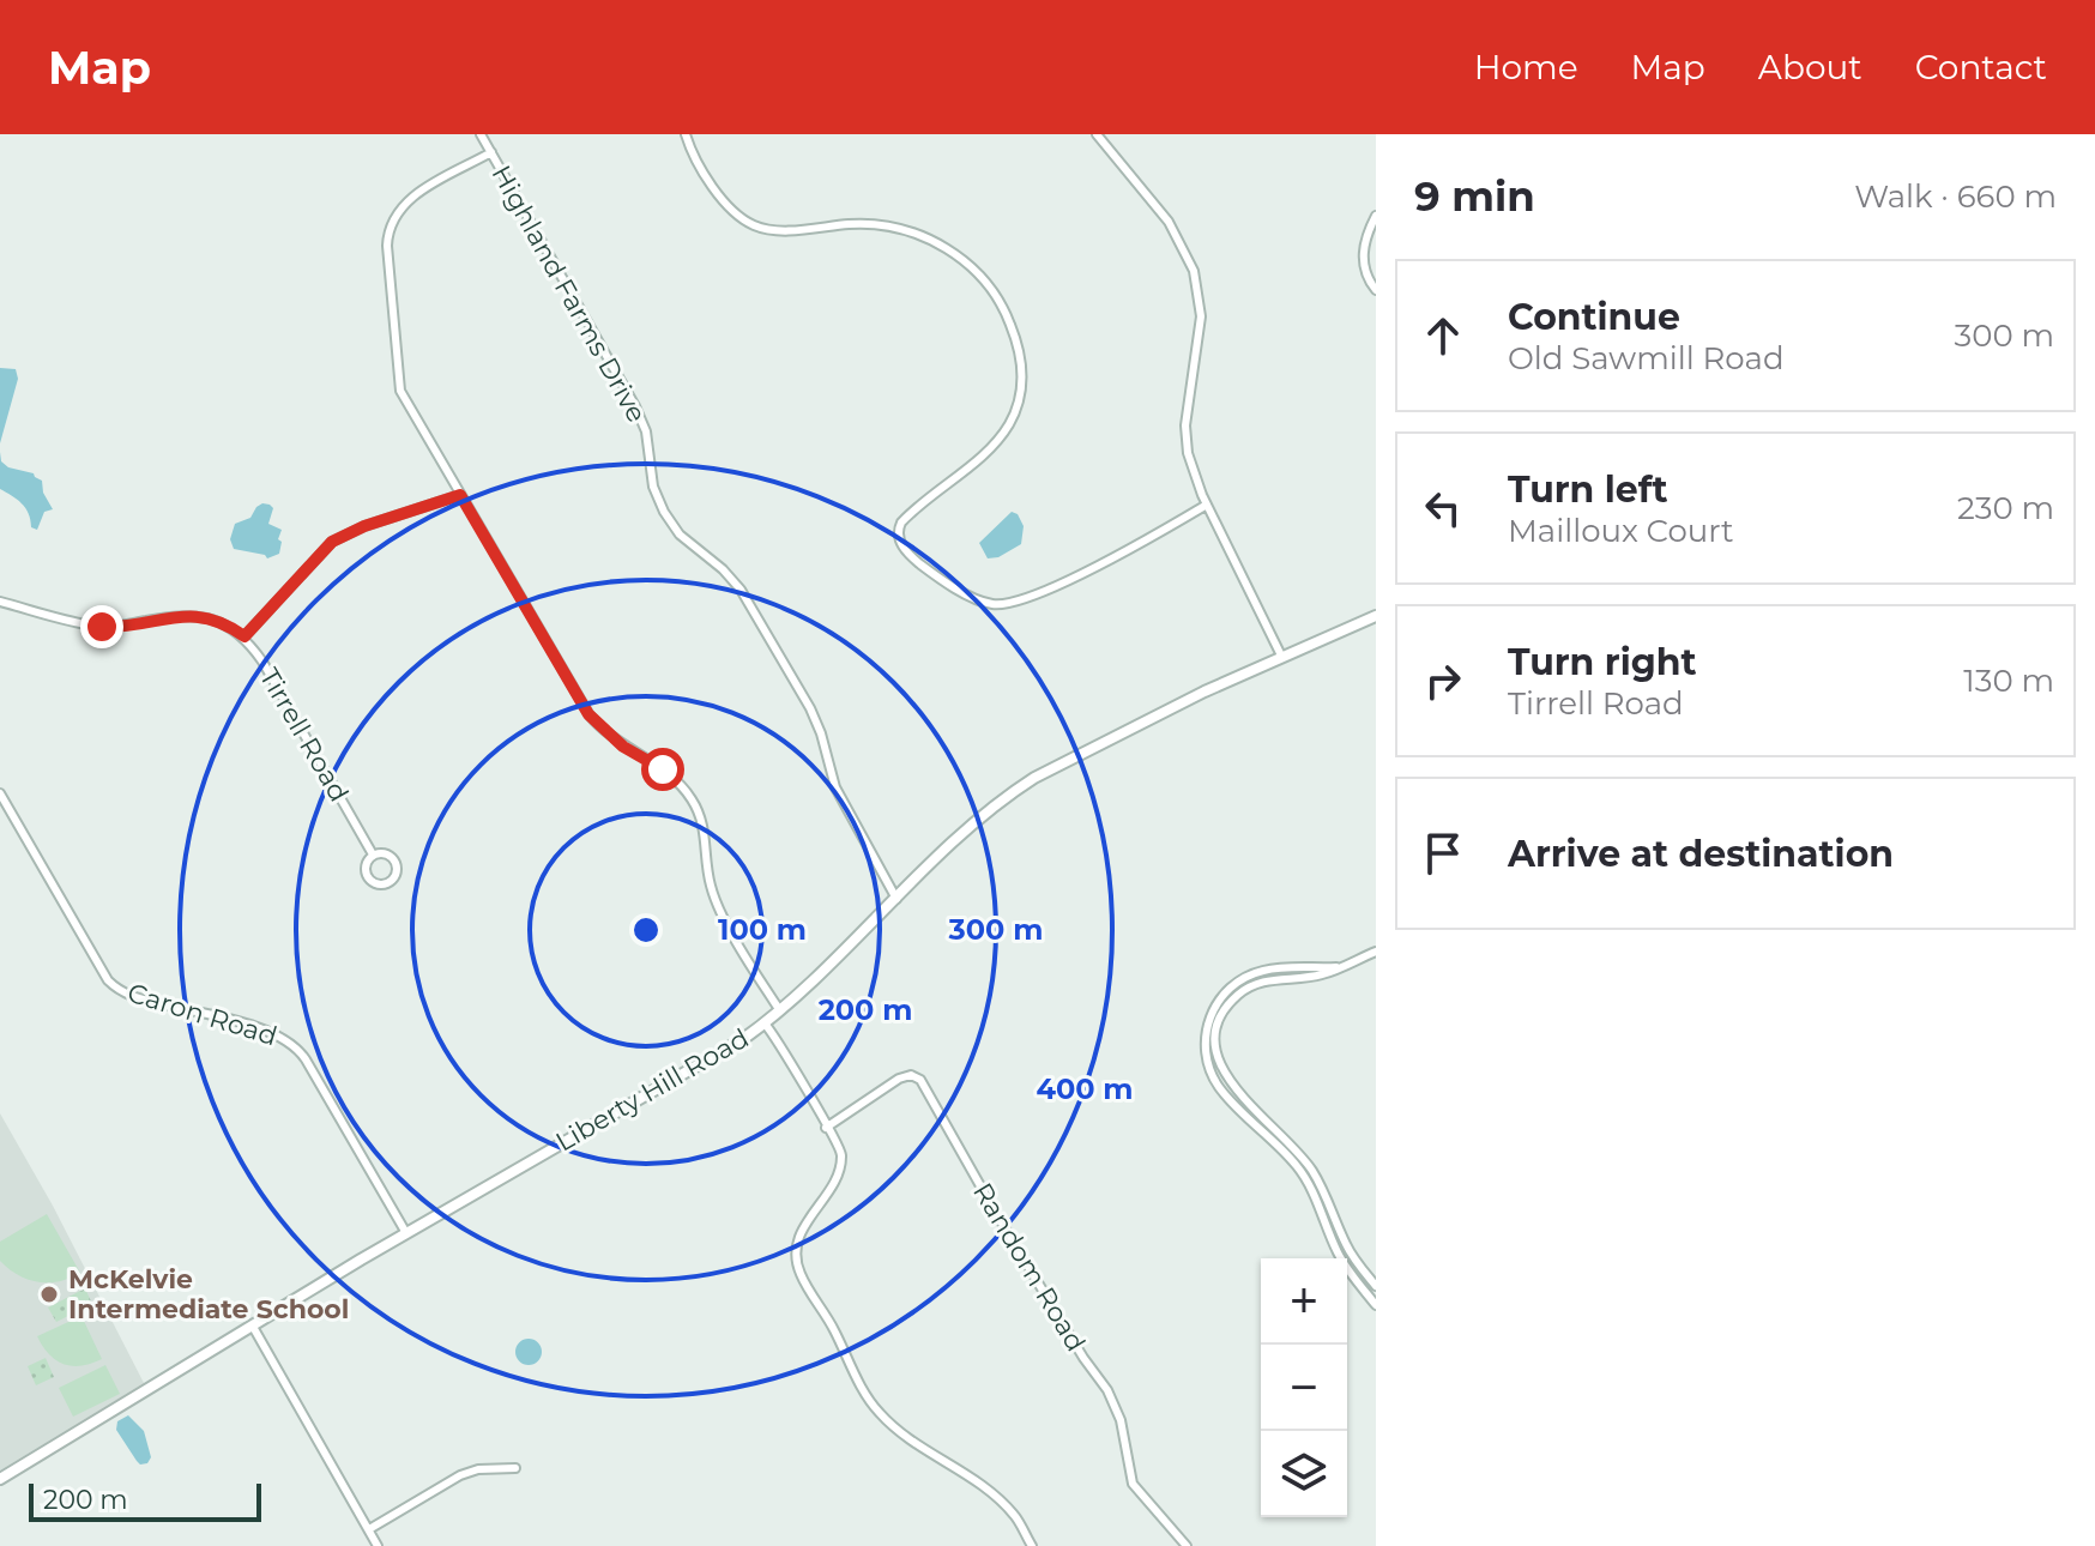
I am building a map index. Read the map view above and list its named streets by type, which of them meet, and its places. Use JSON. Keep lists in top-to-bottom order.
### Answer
{
  "streets": {
    "street": [
      "Highland Farms Drive",
      "Tirrell Road",
      "Caron Road",
      "Liberty Hill Road",
      "Random Road"
    ]
  },
  "crossings": [
    ["Highland Farms Drive", "Liberty Hill Road"],
    ["Caron Road", "Liberty Hill Road"]
  ],
  "places": ["McKelvie Intermediate School"],
  "scale_bar": "200 m",
  "page": {
    "header": "Map",
    "nav": [
      "Home",
      "Map",
      "About",
      "Contact"
    ],
    "heading": ["9 min", "Walk · 660 m"],
    "list": [
      ["Continue", "Old Sawmill Road", "300 m"],
      ["Turn left", "Mailloux Court", "230 m"],
      ["Turn right", "Tirrell Road", "130 m"],
      "Arrive at destination"
    ],
    "map_buttons": ["+", "−"],
    "scale": "200 m"
  },
  "rings": [
    "100 m",
    "300 m",
    "200 m",
    "400 m"
  ]
}
